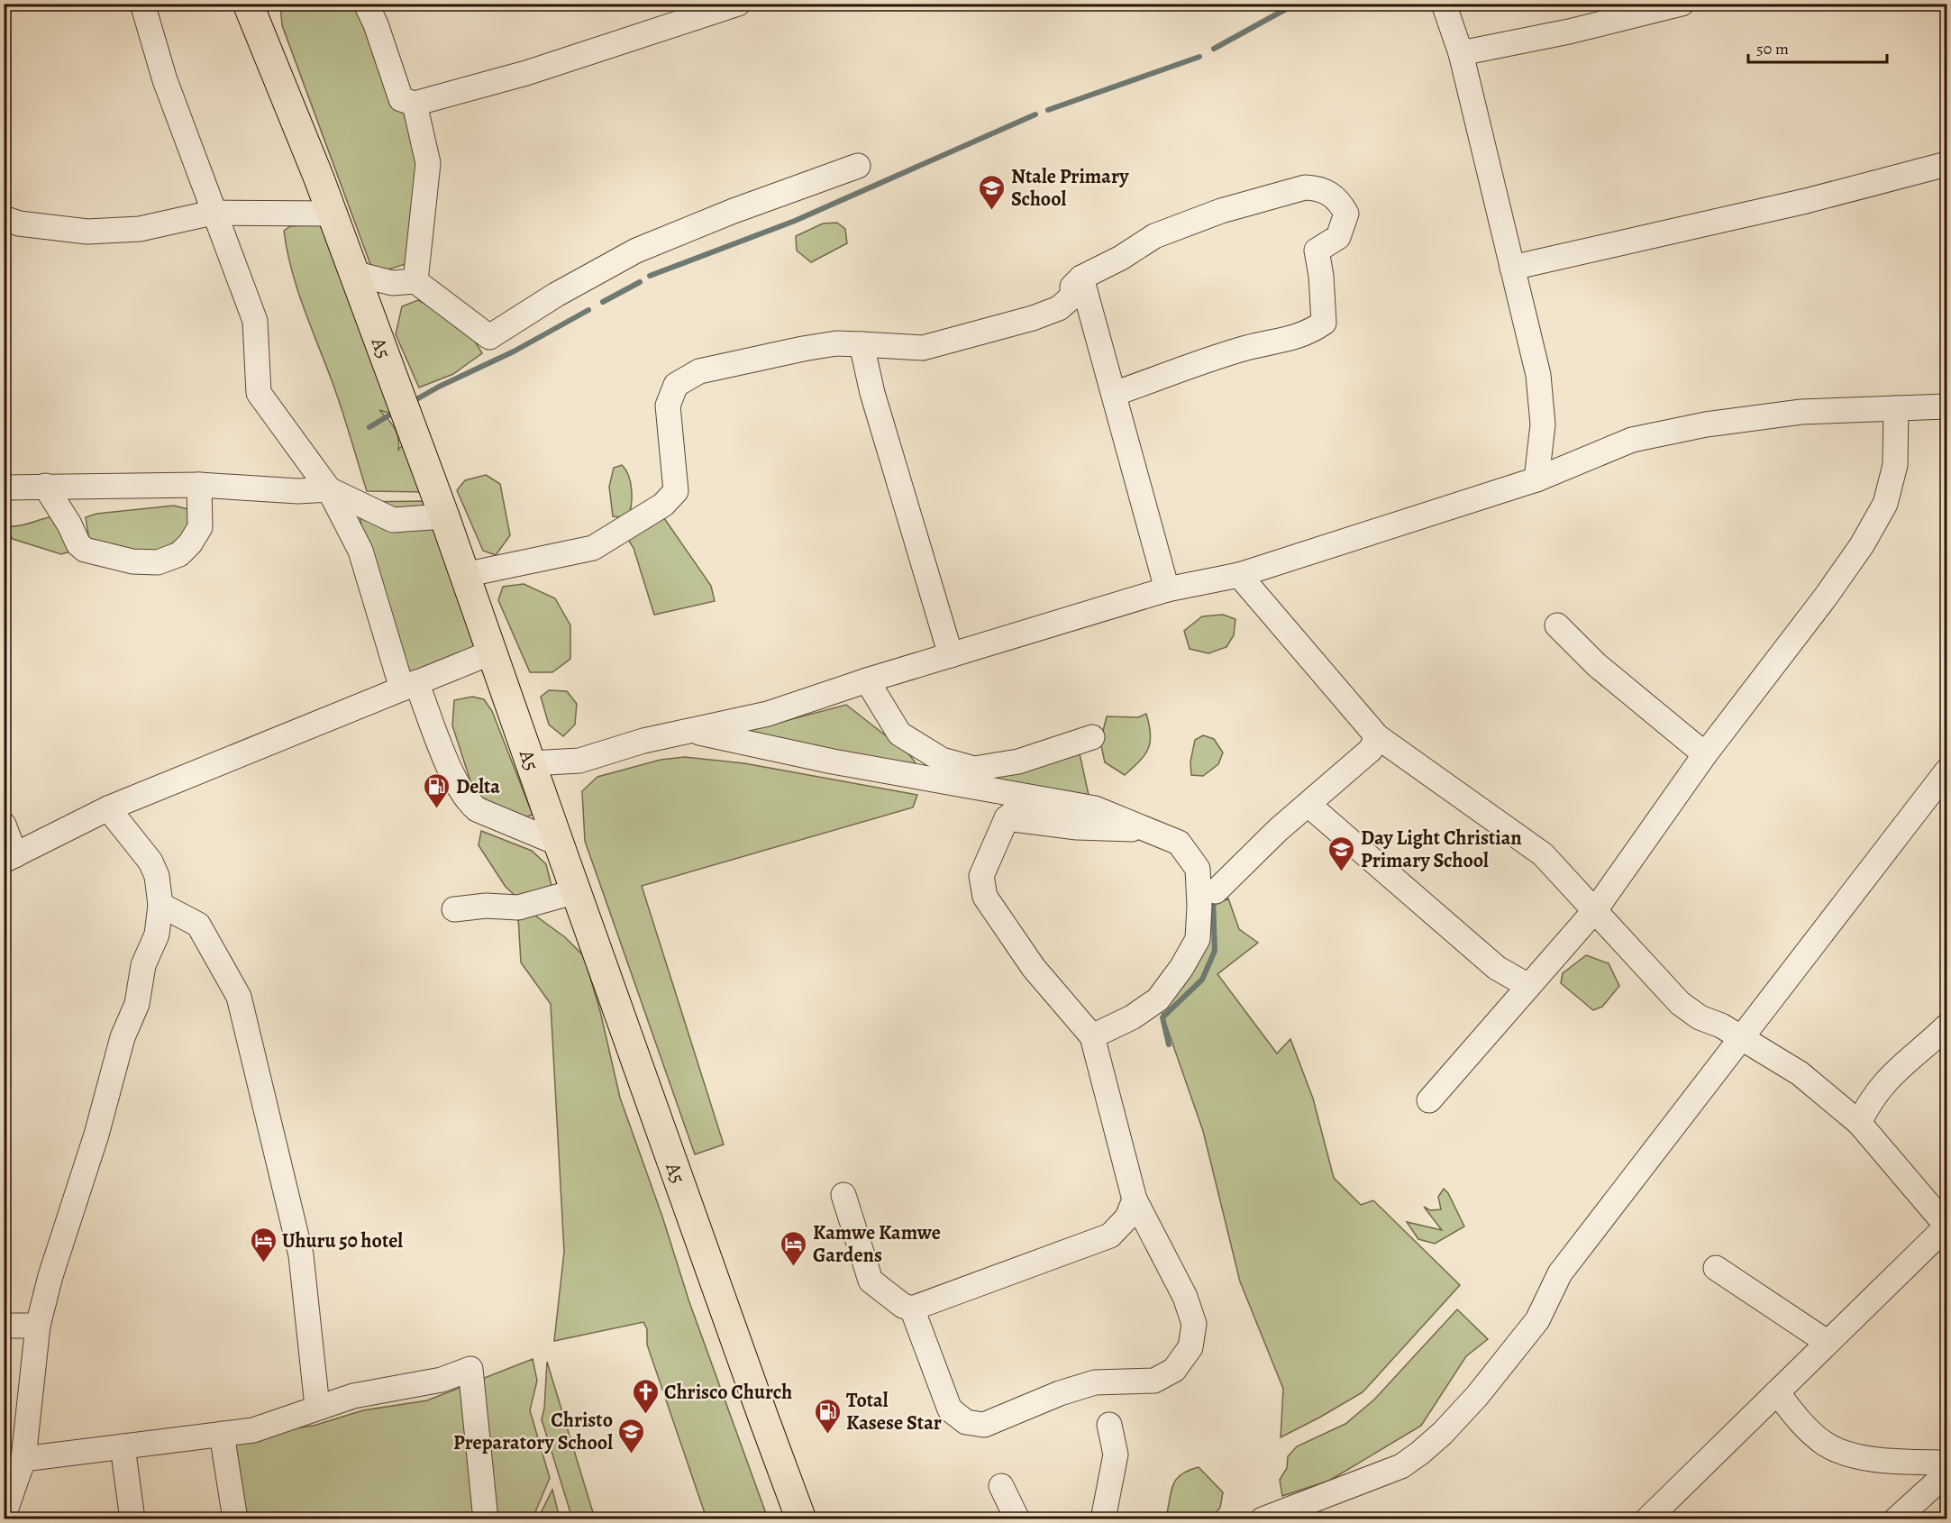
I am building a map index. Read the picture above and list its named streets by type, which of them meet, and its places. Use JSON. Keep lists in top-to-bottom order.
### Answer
{
  "streets": {
    "highway": ["A5"]
  },
  "places": {
    "school or university": ["Ntale Primary School", "Day Light Christian Primary School", "Christo Preparatory School"],
    "fuel station": ["Delta", "Total Kasese Star"],
    "hotel": ["Uhuru 50 hotel", "Kamwe Kamwe Gardens"],
    "church": ["Chrisco Church"]
  },
  "scale_bar": "50 m"
}
